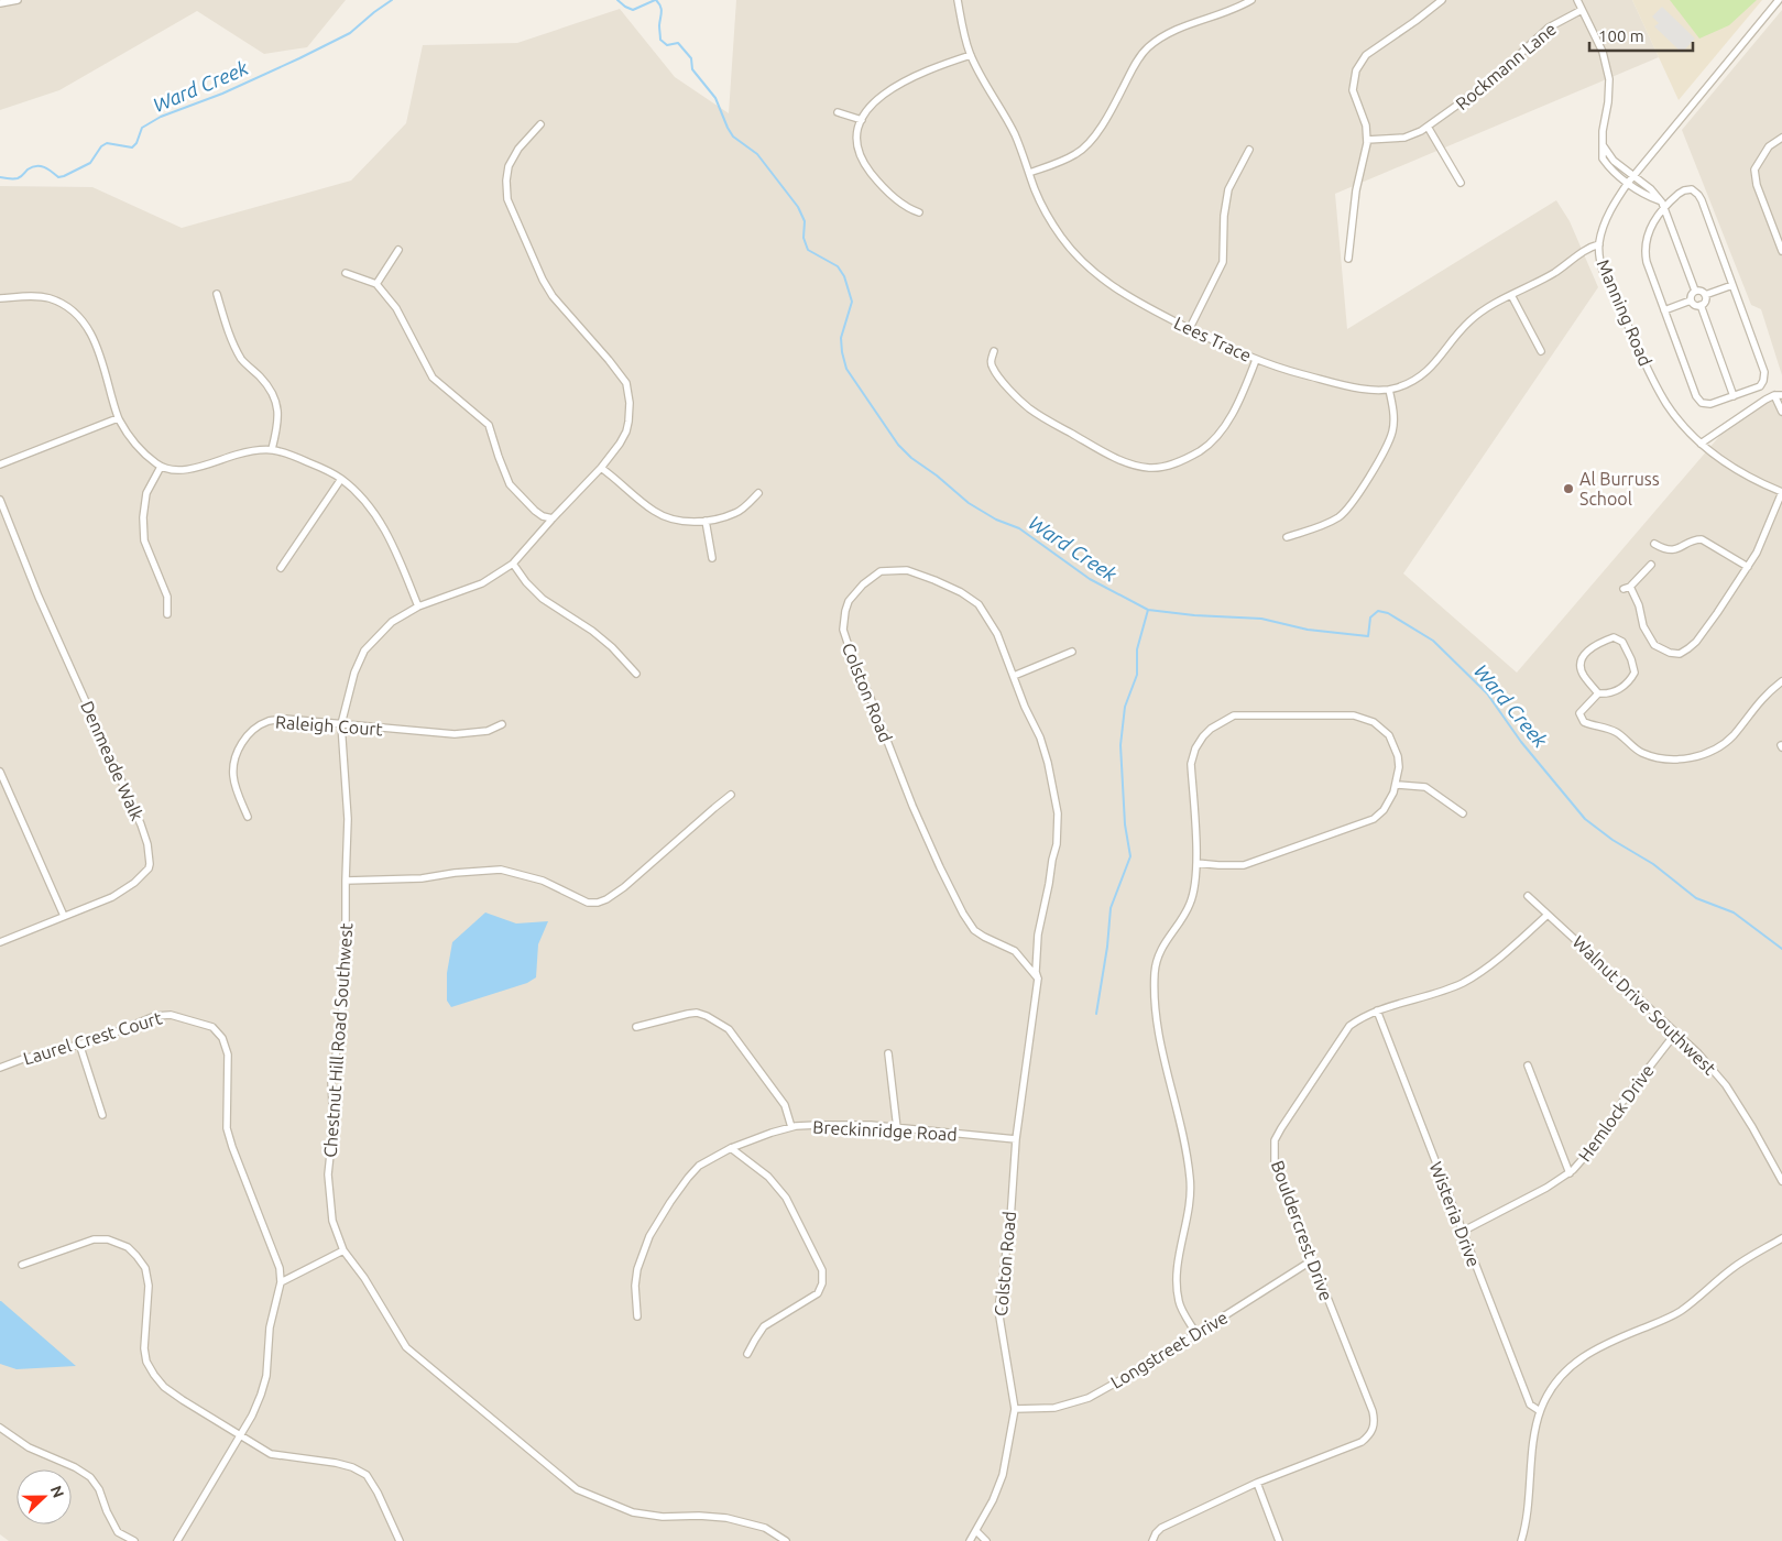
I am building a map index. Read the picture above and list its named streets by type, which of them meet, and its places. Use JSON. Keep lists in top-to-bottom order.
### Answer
{
  "streets": {
    "street": [
      "Rockmann Lane",
      "Manning Road",
      "Lees Trace",
      "Colston Road",
      "Raleigh Court",
      "Denmeade Walk",
      "Walnut Drive Southwest",
      "Laurel Crest Court",
      "Chestnut Hill Road Southwest",
      "Hemlock Drive",
      "Breckinridge Road",
      "Wisteria Drive",
      "Bouldercrest Drive",
      "Longstreet Drive"
    ]
  },
  "crossings": [
    ["Manning Road", "Lees Trace"],
    ["Colston Road", "Breckinridge Road"],
    ["Colston Road", "Longstreet Drive"],
    ["Raleigh Court", "Chestnut Hill Road Southwest"],
    ["Walnut Drive Southwest", "Hemlock Drive"],
    ["Walnut Drive Southwest", "Bouldercrest Drive"],
    ["Hemlock Drive", "Wisteria Drive"],
    ["Wisteria Drive", "Bouldercrest Drive"],
    ["Bouldercrest Drive", "Longstreet Drive"]
  ],
  "water": ["Ward Creek"],
  "places": ["Al Burruss School"],
  "scale_bar": "100 m",
  "north": "right"
}
